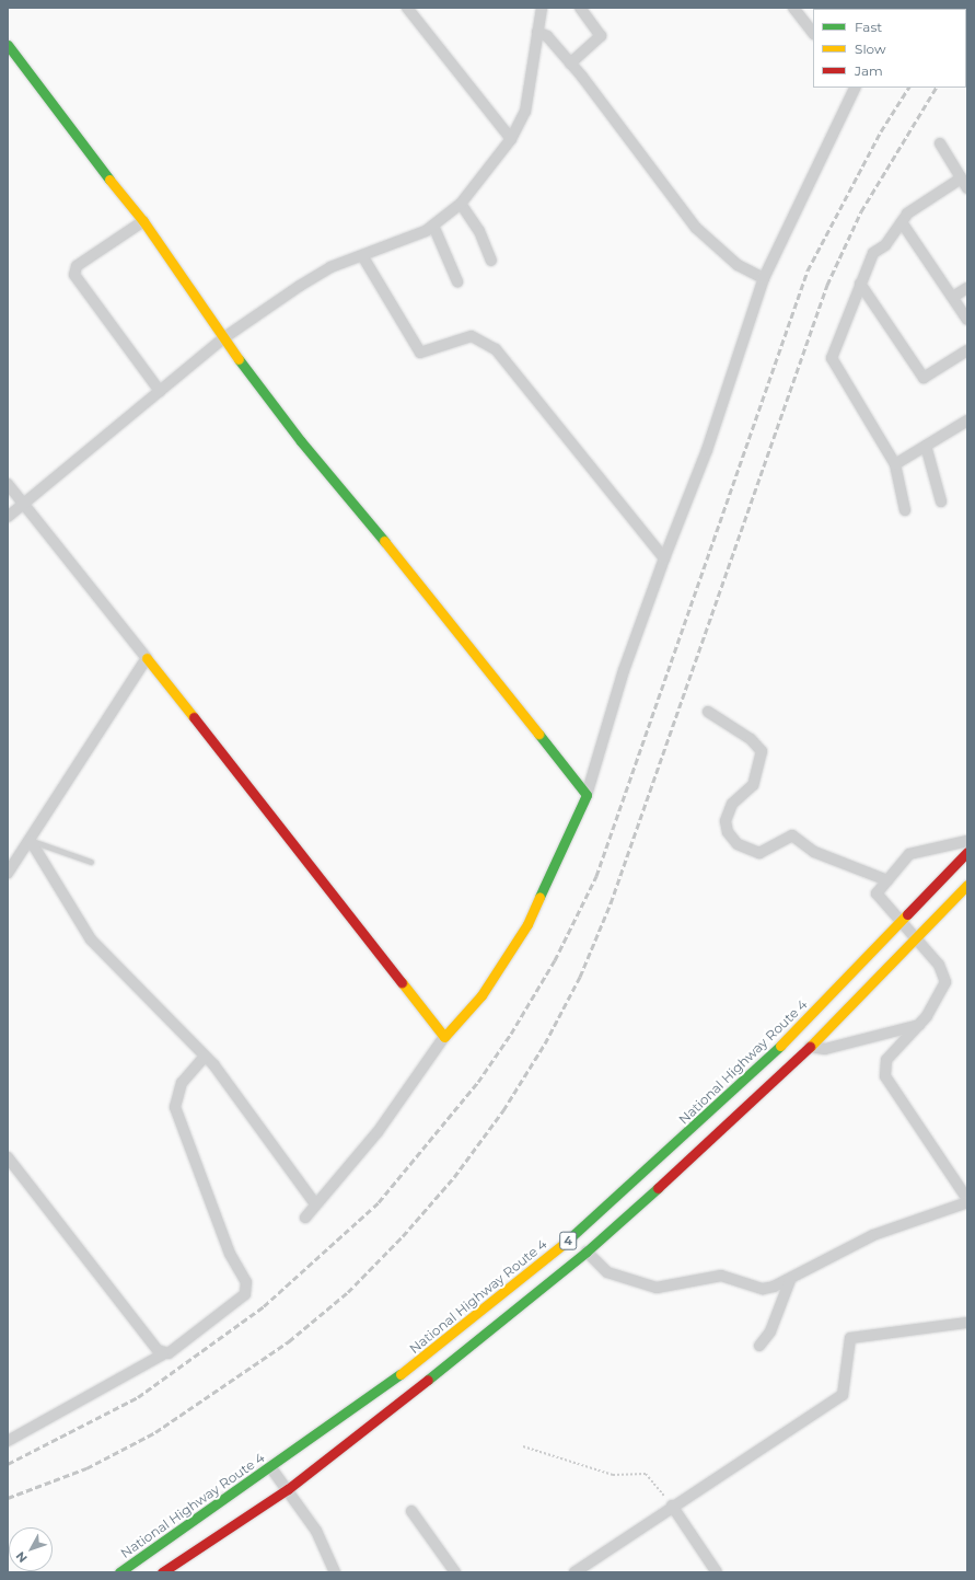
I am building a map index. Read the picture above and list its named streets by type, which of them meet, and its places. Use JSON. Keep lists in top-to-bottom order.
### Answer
{
  "streets": {
    "main road": ["National Highway Route 4", "4"]
  },
  "legend": ["Fast", "Slow", "Jam"],
  "north": "bottom left"
}
